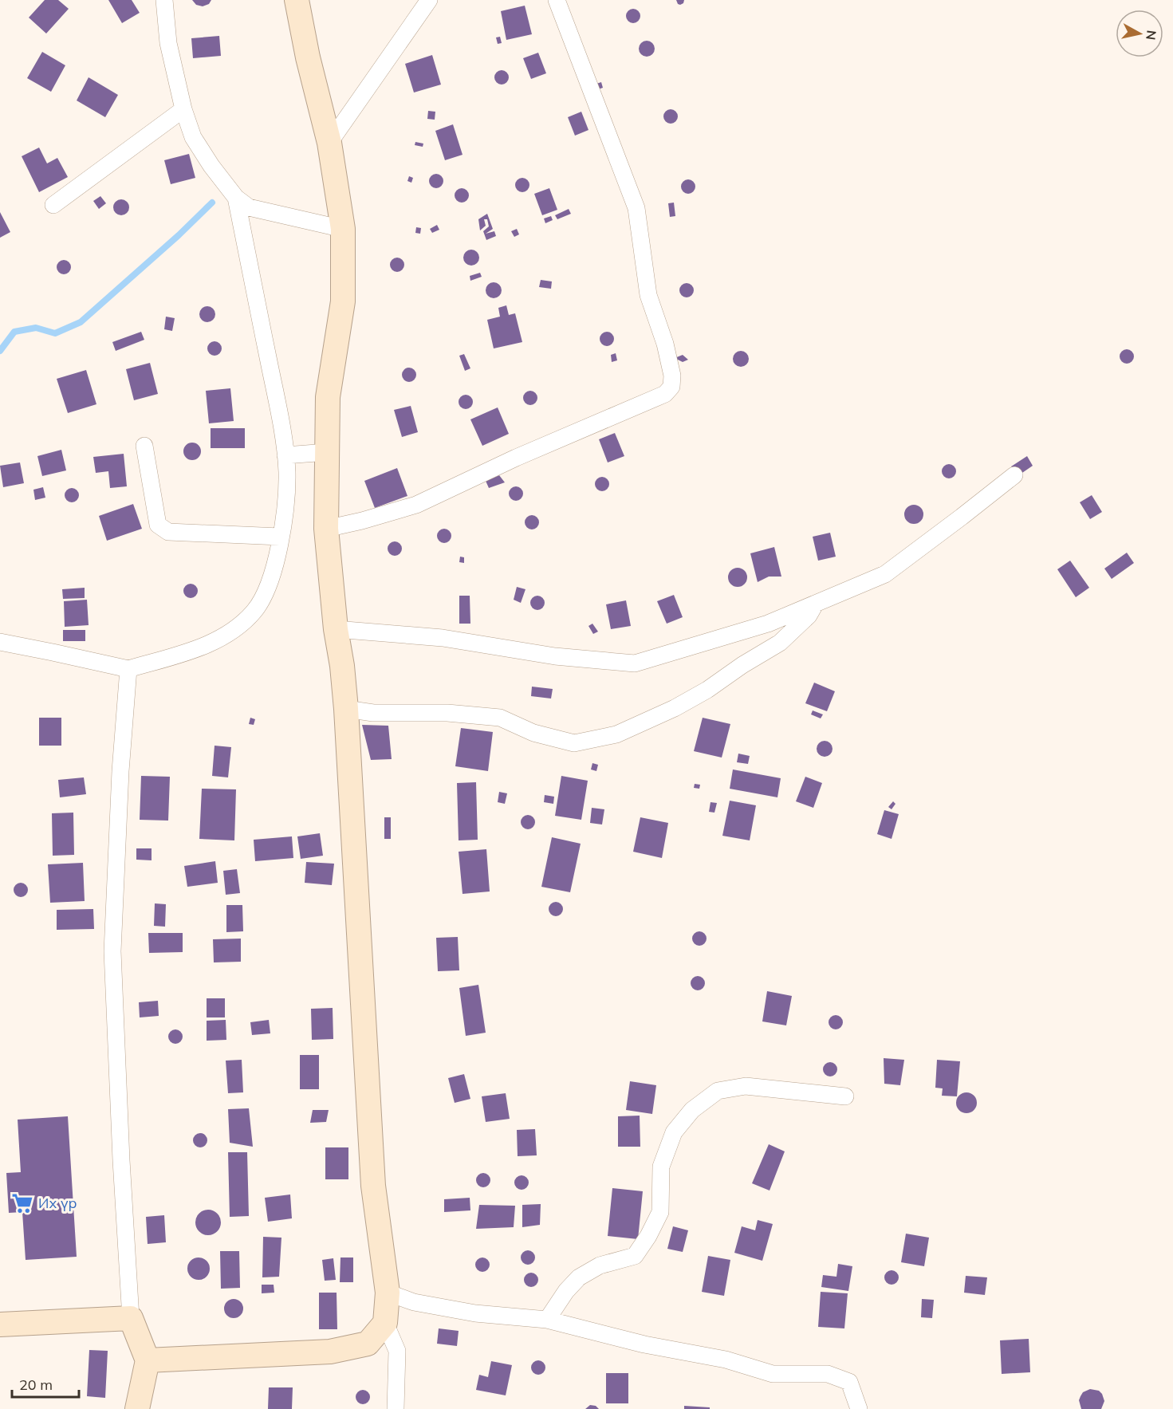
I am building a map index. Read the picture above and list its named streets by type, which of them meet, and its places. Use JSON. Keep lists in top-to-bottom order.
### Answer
{
  "places": {
    "supermarket": ["Их үр"]
  },
  "scale_bar": "20 m",
  "north": "right"
}
